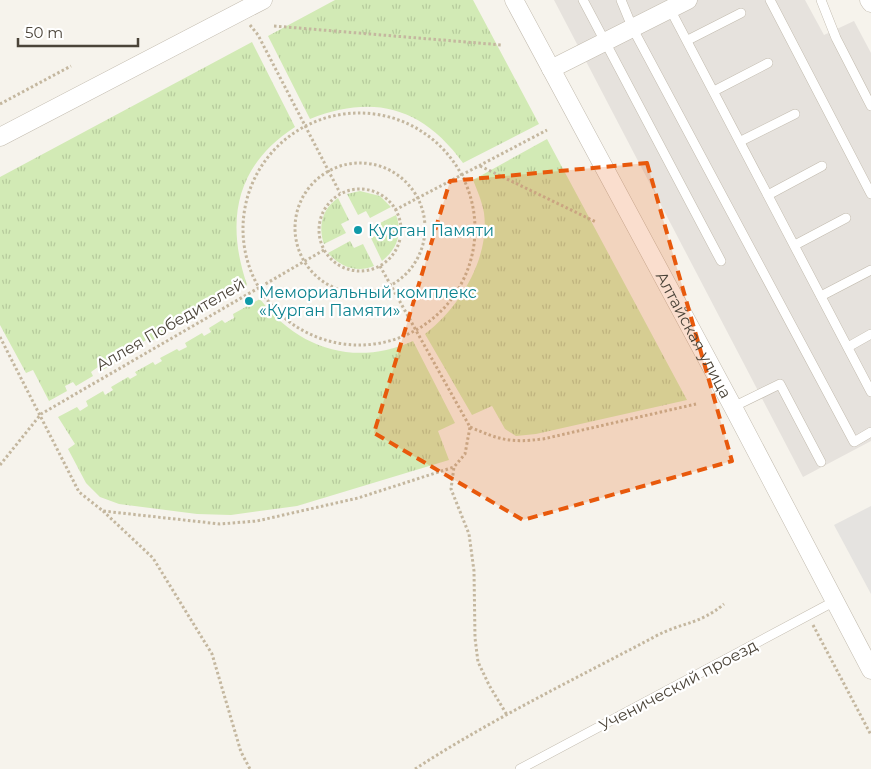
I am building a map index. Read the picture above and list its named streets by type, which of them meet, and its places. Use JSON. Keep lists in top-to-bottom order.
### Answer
{
  "streets": {
    "street": ["Алтайская улица"],
    "lane": ["Ученический проезд"],
    "path": ["Аллея Победителей"]
  },
  "crossings": [
    ["Алтайская улица", "Ученический проезд"]
  ],
  "places": ["Курган Памяти", "Мемориальный комплекс «Курган Памяти»"],
  "scale_bar": "50 m"
}
